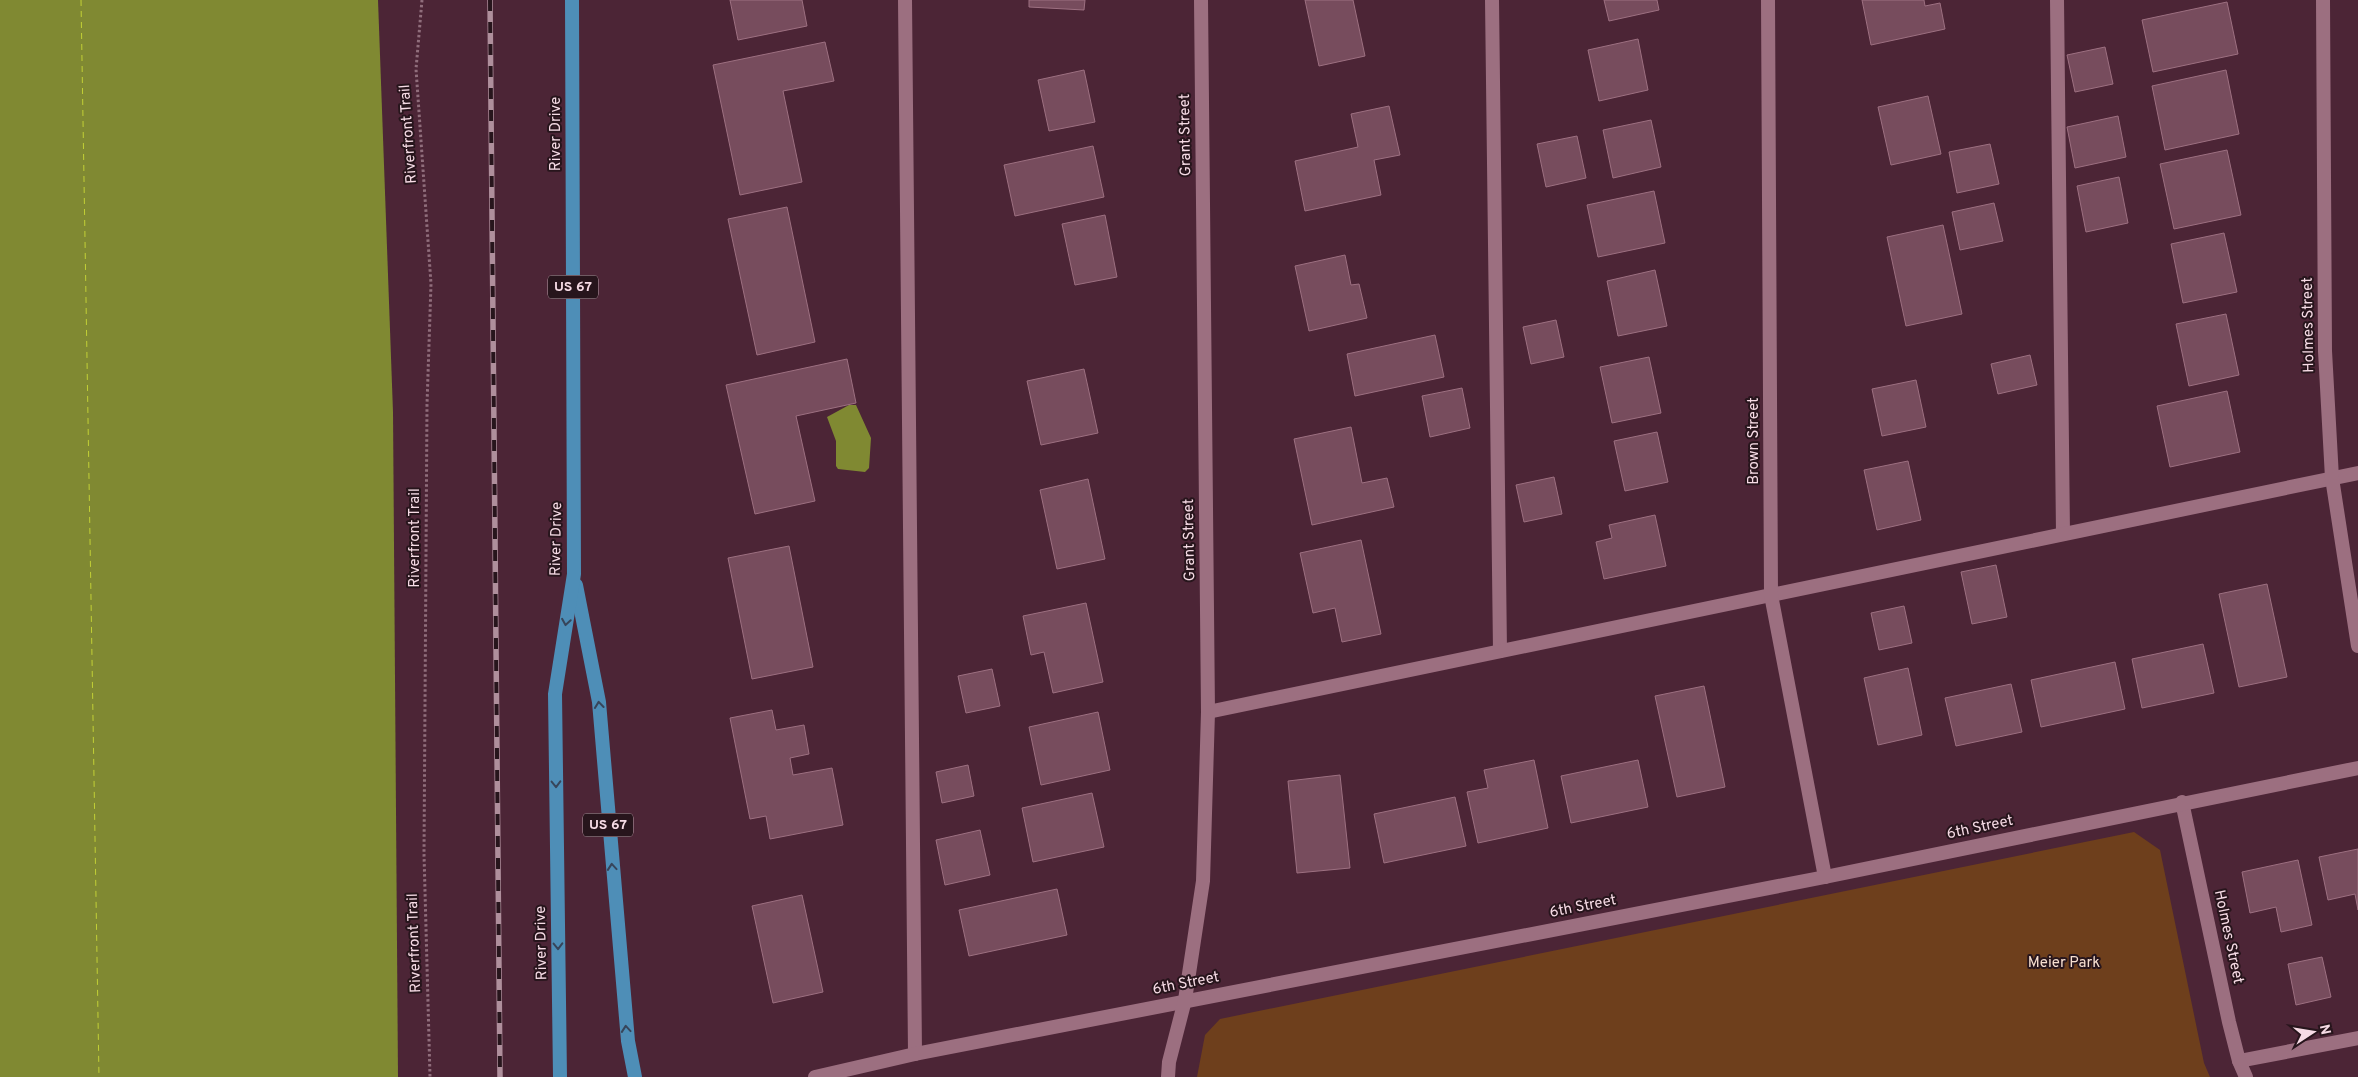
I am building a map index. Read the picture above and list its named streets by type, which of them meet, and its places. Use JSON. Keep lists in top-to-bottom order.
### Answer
{
  "streets": {
    "main road": ["River Drive", "US 67"],
    "street": [
      "Grant Street",
      "Holmes Street",
      "Brown Street",
      "6th Street"
    ],
    "path": ["Riverfront Trail"]
  },
  "crossings": [
    ["River Drive", "US 67"],
    ["Grant Street", "6th Street"],
    ["Holmes Street", "6th Street"],
    ["Brown Street", "6th Street"]
  ],
  "parks": ["Meier Park"],
  "north": "right"
}
